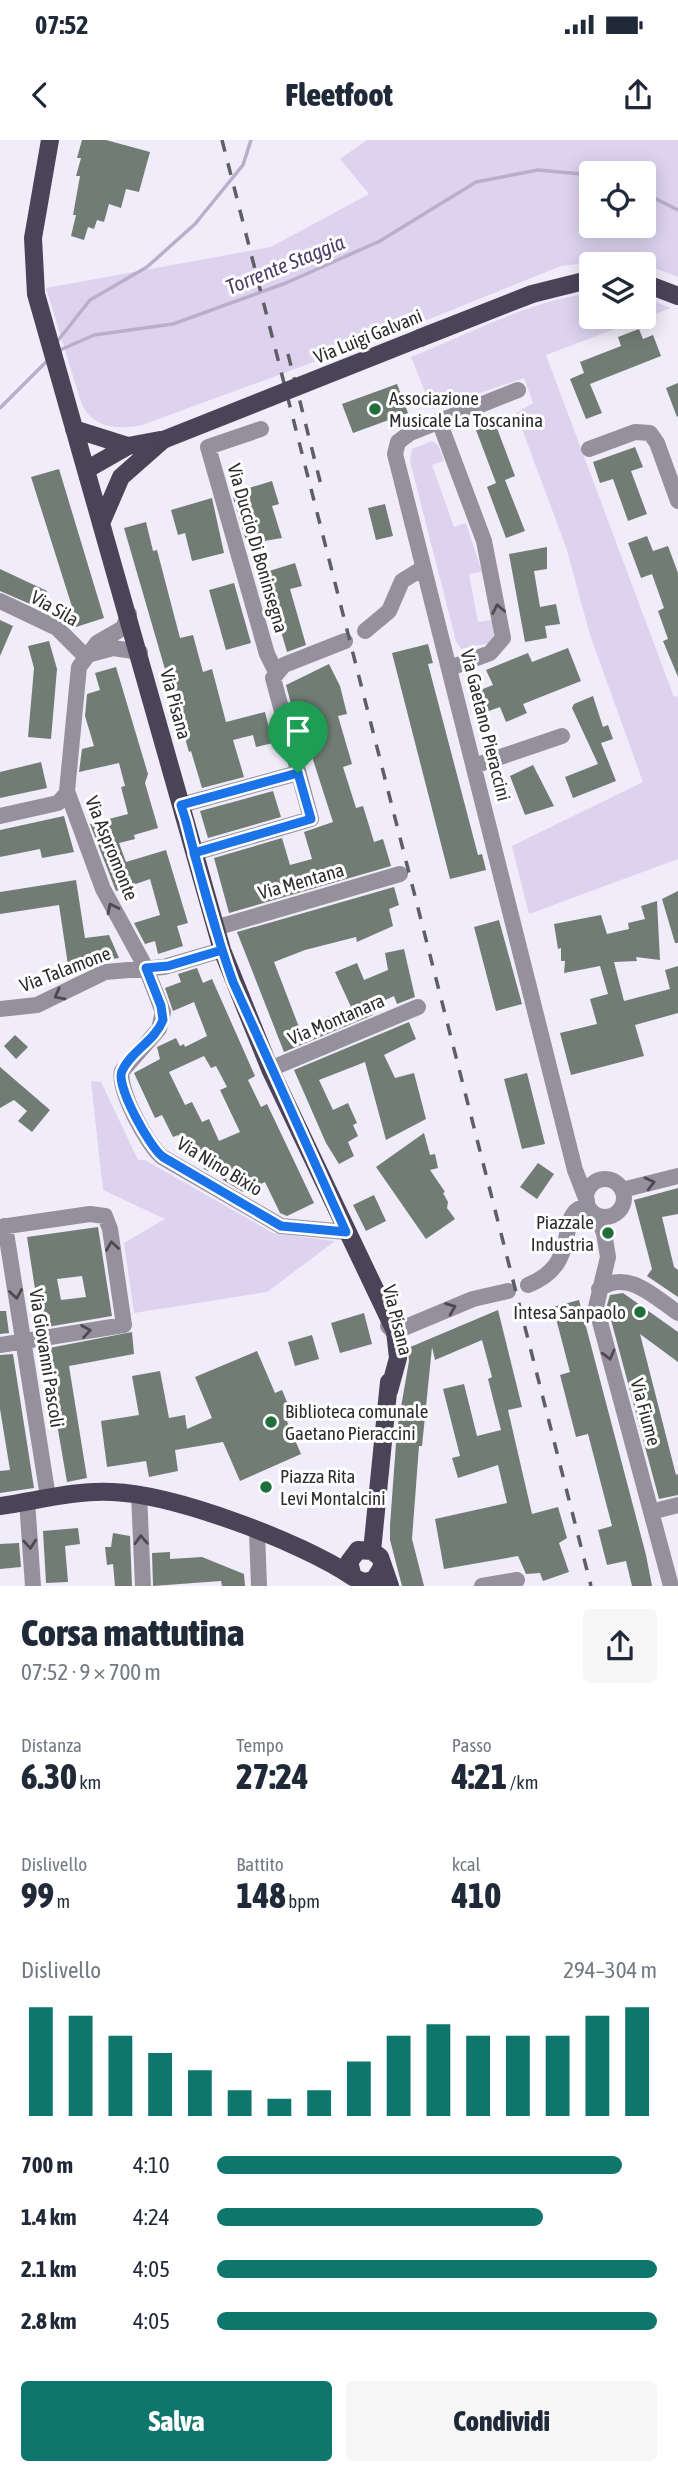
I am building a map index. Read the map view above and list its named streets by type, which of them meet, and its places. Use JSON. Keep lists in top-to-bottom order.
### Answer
{
  "streets": {
    "main road": ["Via Luigi Galvani", "Via Pisana"],
    "street": [
      "Via Duccio Di Boninsegna",
      "Via Sila",
      "Via Gaetano Pieraccini",
      "Via Aspromonte",
      "Via Mentana",
      "Via Talamone",
      "Via Montanara",
      "Via Nino Bixio",
      "Via Giovanni Pascoli",
      "Via Fiume"
    ]
  },
  "crossings": [
    ["Via Luigi Galvani", "Via Pisana"],
    ["Via Sila", "Via Aspromonte"],
    ["Via Pisana", "Via Mentana"],
    ["Via Pisana", "Via Talamone"],
    ["Via Pisana", "Via Montanara"],
    ["Via Pisana", "Via Nino Bixio"],
    ["Via Aspromonte", "Via Talamone"],
    ["Via Aspromonte", "Via Nino Bixio"],
    ["Via Talamone", "Via Nino Bixio"]
  ],
  "one_way": [
    "Via Aspromonte",
    "Via Talamone",
    "Via Giovanni Pascoli",
    "Via Fiume"
  ],
  "water": ["Torrente Staggia"],
  "places": [
    "Associazione Musicale La Toscanina",
    "Piazzale Industria",
    "Intesa Sanpaolo",
    "Biblioteca comunale Gaetano Pieraccini",
    "Piazza Rita Levi Montalcini"
  ],
  "page": {
    "status": "07:52",
    "header": "Fleetfoot",
    "heading": ["Corsa mattutina", "07:52 · 9 × 700 m"],
    "stats": [
      ["Distanza", "6.30 km"],
      ["Tempo", "27:24"],
      ["Passo", "4:21 /km"],
      ["Dislivello", "99 m"],
      ["Battito", "148 bpm"],
      ["kcal", "410"]
    ],
    "chart": ["Dislivello", "294–304 m"],
    "list": [
      {
        "name": "700 m",
        "note": "4:10"
      },
      {
        "name": "1.4 km",
        "note": "4:24"
      },
      {
        "name": "2.1 km",
        "note": "4:05"
      },
      {
        "name": "2.8 km",
        "note": "4:05"
      }
    ],
    "buttons": ["Salva", "Condividi"]
  }
}
